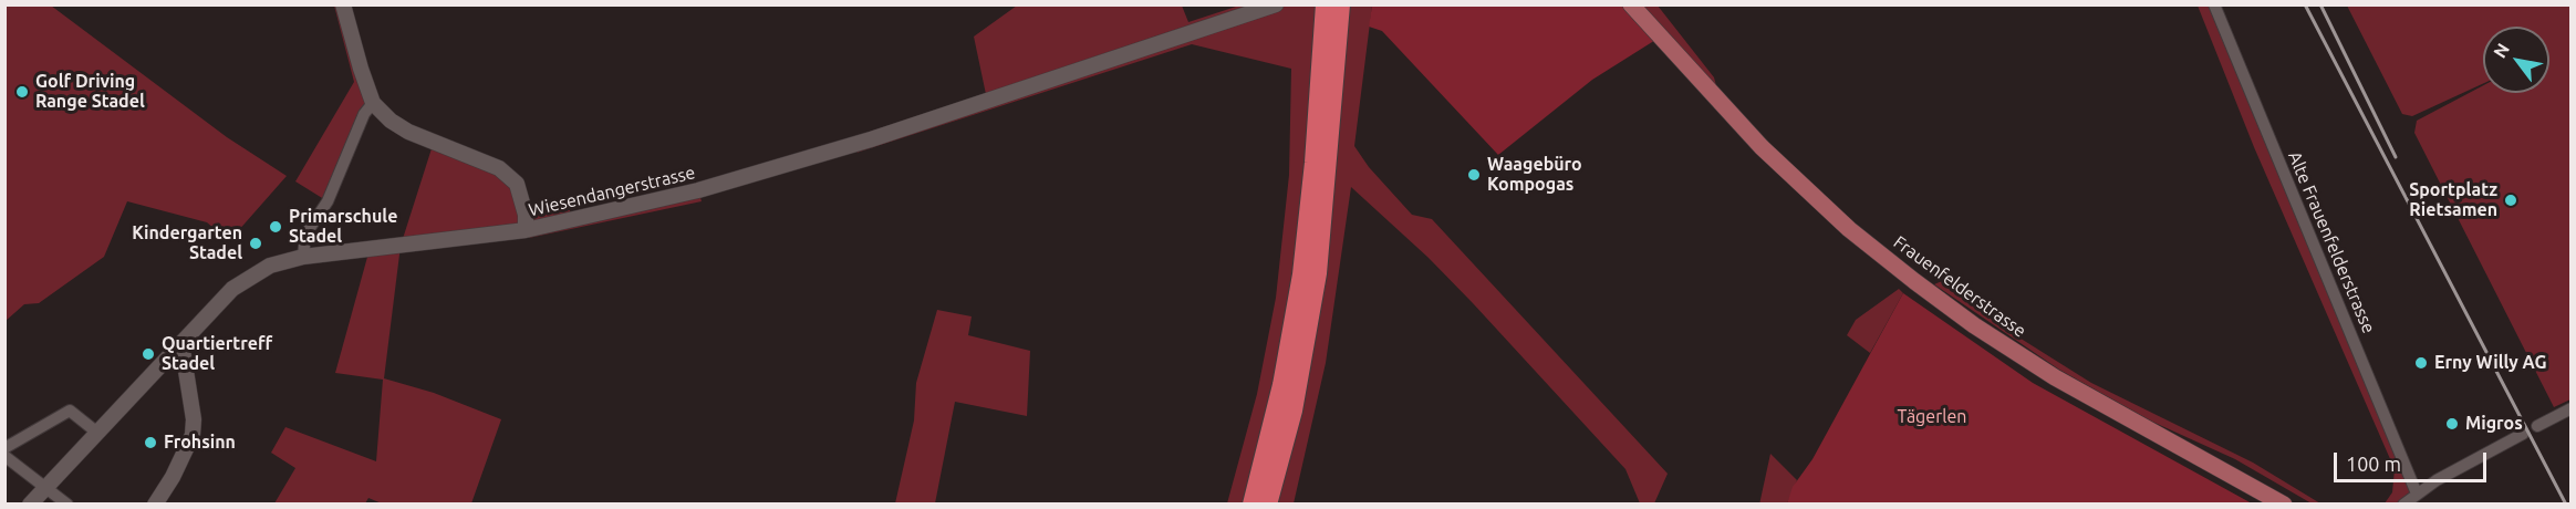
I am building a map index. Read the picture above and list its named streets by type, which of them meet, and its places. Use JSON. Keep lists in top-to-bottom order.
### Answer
{
  "streets": {
    "main road": ["Wiesendangerstrasse", "Frauenfelderstrasse"],
    "street": ["Alte Frauenfelderstrasse"]
  },
  "parks": ["Tägerlen"],
  "places": [
    "Golf Driving Range Stadel",
    "Waagebüro Kompogas",
    "Sportplatz Rietsamen",
    "Primarschule Stadel",
    "Kindergarten Stadel",
    "Quartiertreff Stadel",
    "Erny Willy AG",
    "Migros",
    "Frohsinn"
  ],
  "scale_bar": "100 m",
  "north": "top left"
}
